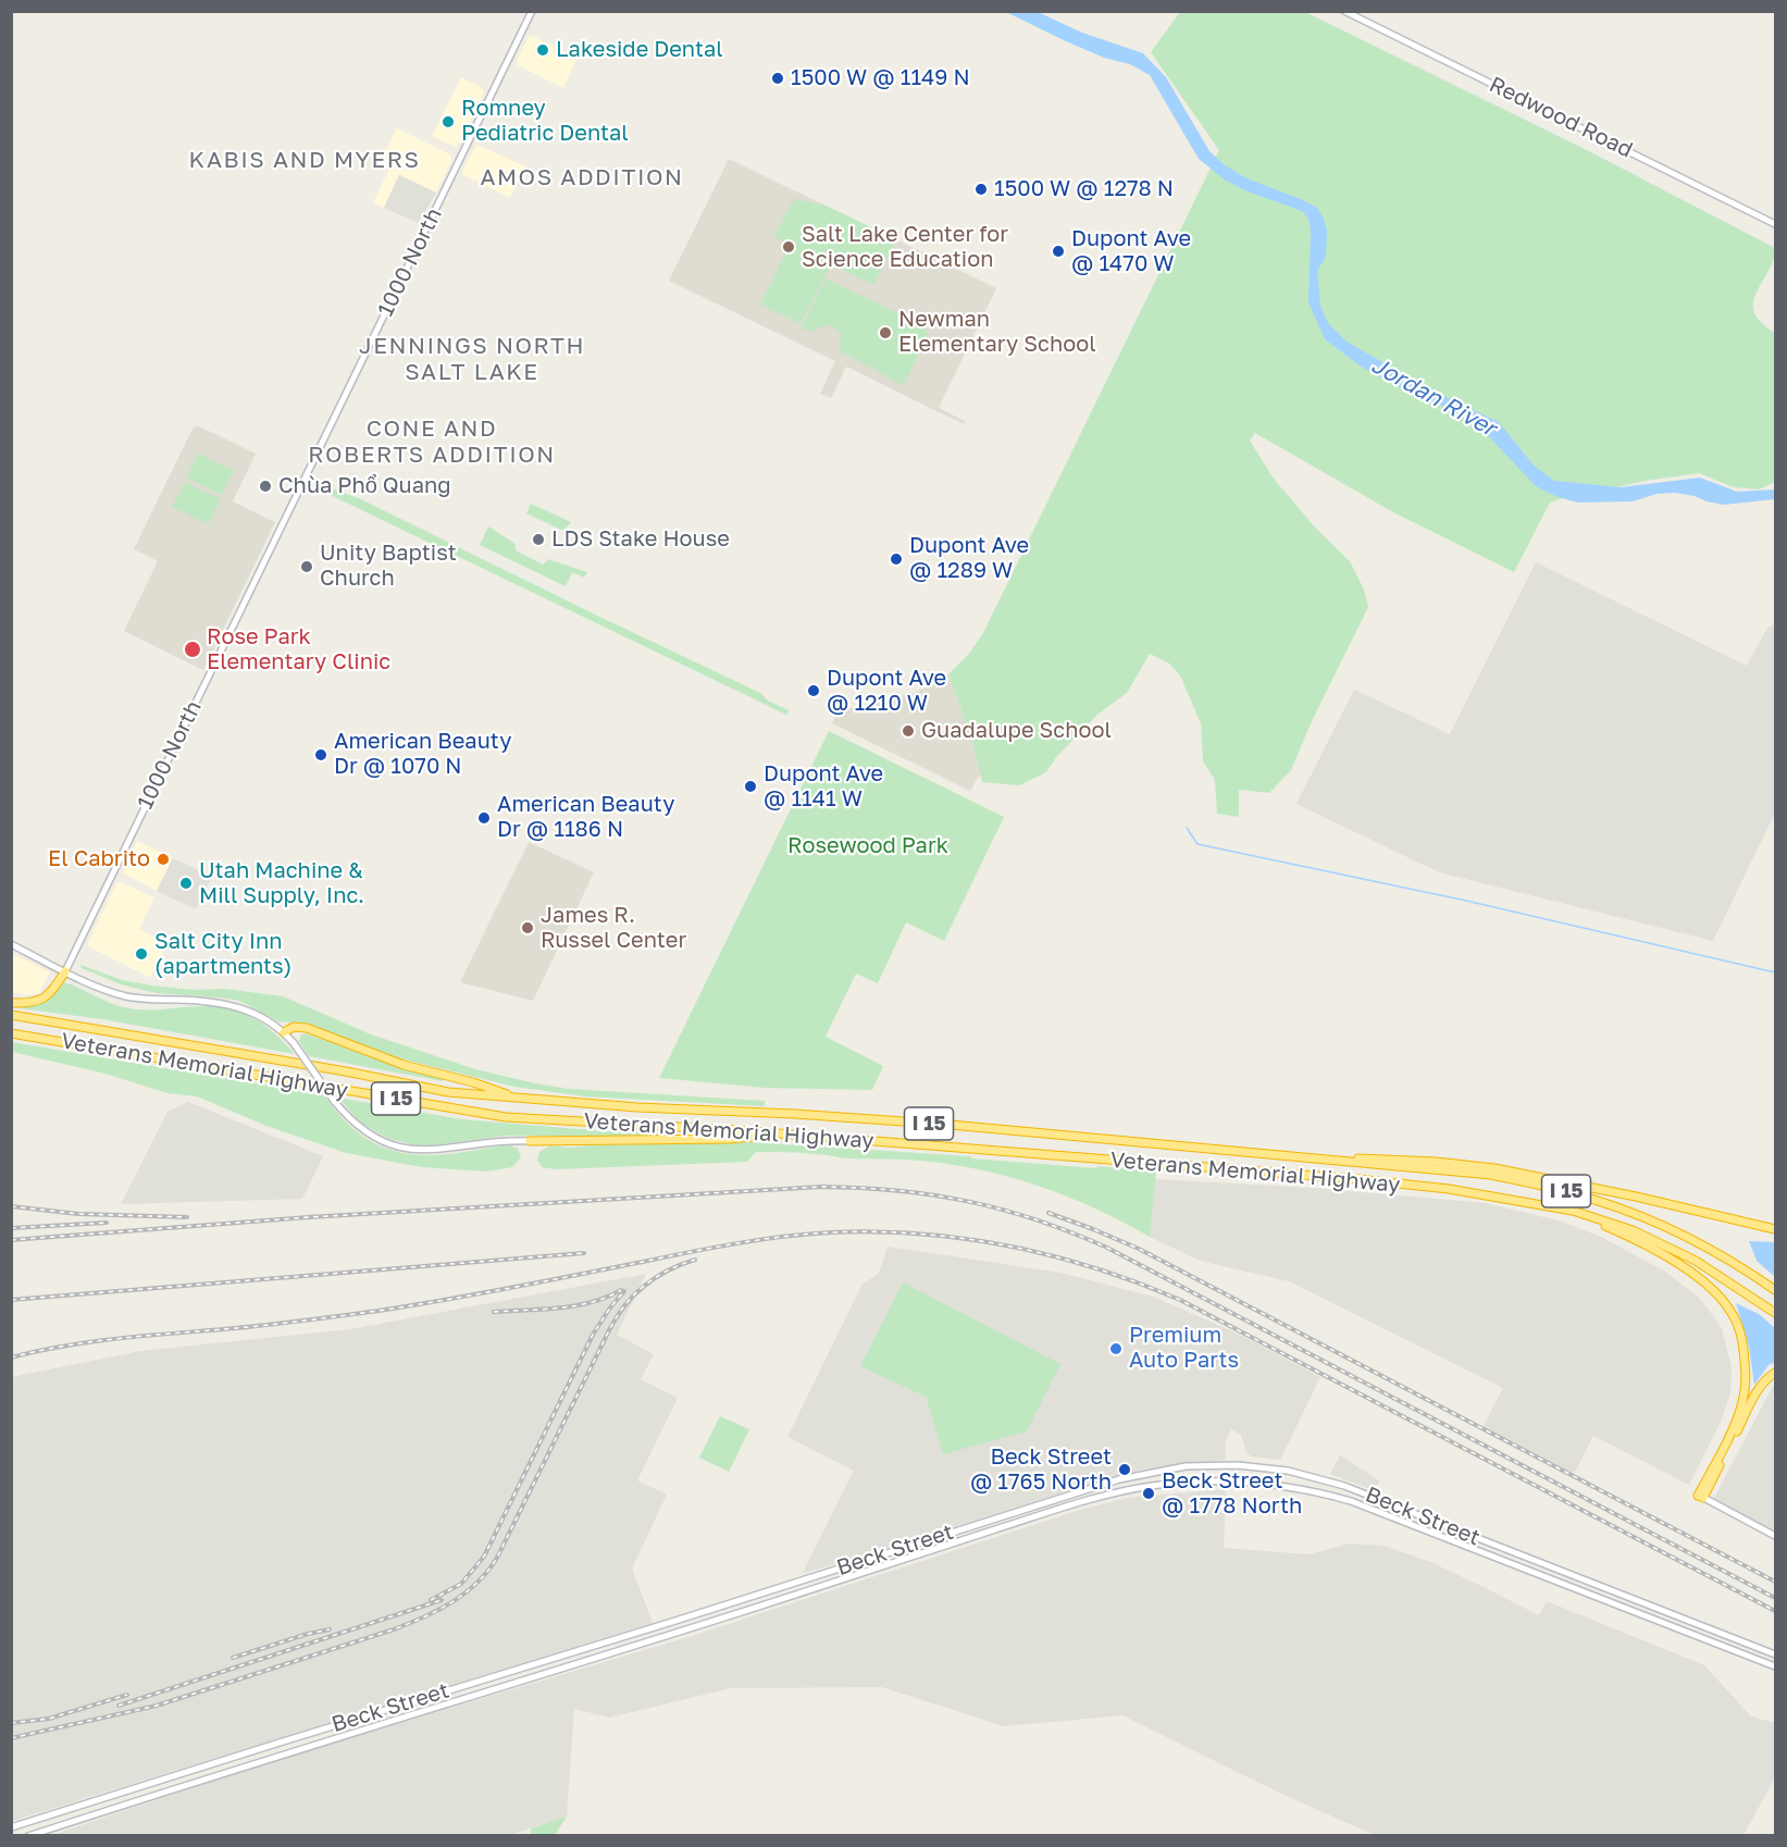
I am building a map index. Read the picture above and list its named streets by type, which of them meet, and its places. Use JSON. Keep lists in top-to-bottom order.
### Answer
{
  "streets": {
    "highway": ["Veterans Memorial Highway", "I 15"],
    "main road": ["Redwood Road", "1000 North", "Beck Street"]
  },
  "districts": [
    "KABIS AND MYERS",
    "AMOS ADDITION",
    "JENNINGS NORTH SALT LAKE",
    "CONE AND ROBERTS ADDITION"
  ],
  "water": ["Jordan River"],
  "parks": ["Rosewood Park"],
  "places": [
    "Lakeside Dental",
    "1500 W @ 1149 N",
    "Romney Pediatric Dental",
    "1500 W @ 1278 N",
    "Salt Lake Center for Science Education",
    "Dupont Ave @ 1470 W",
    "Newman Elementary School",
    "Chùa Phổ Quang",
    "LDS Stake House",
    "Dupont Ave @ 1289 W",
    "Unity Baptist Church",
    "Rose Park Elementary Clinic",
    "Dupont Ave @ 1210 W",
    "Guadalupe School",
    "American Beauty Dr @ 1070 N",
    "Dupont Ave @ 1141 W",
    "American Beauty Dr @ 1186 N",
    "El Cabrito",
    "Utah Machine & Mill Supply, Inc.",
    "James R. Russel Center",
    "Salt City Inn (apartments)",
    "Premium Auto Parts",
    "Beck Street @ 1765 North",
    "Beck Street @ 1778 North"
  ]
}
